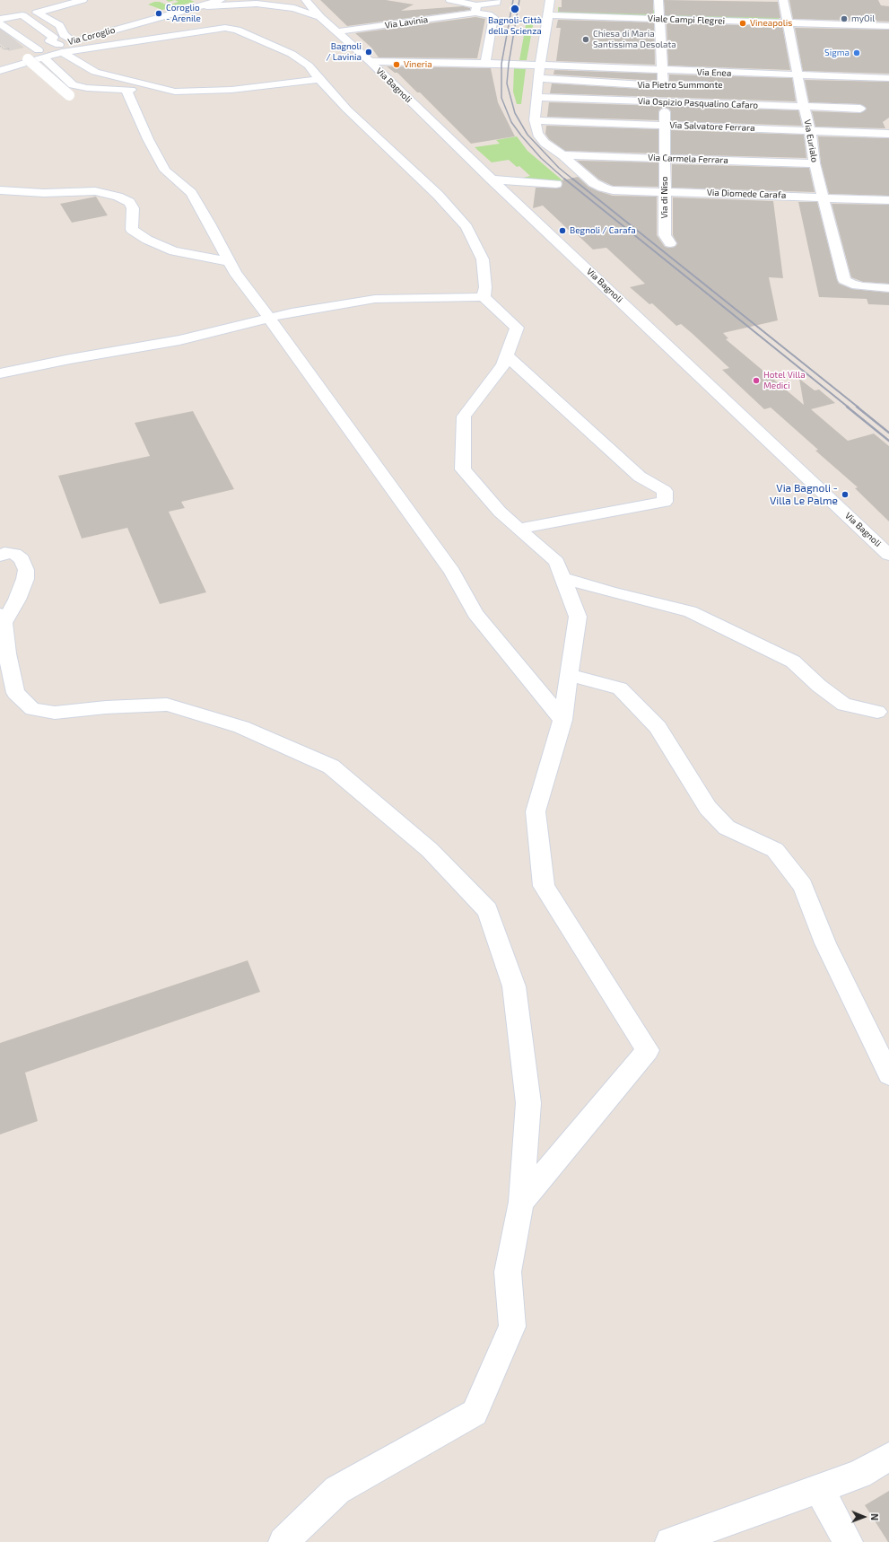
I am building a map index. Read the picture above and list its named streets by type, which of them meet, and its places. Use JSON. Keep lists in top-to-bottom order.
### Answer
{
  "streets": {
    "street": [
      "Viale Campi Flegrei",
      "Via Lavinia",
      "Via Coroglio",
      "Via Enea",
      "Via Bagnoli",
      "Via Pietro Summonte",
      "Via Ospizio Pasqualino Cafaro",
      "Via Salvatore Ferrara",
      "Via Eurialo",
      "Via Carmela Ferrara",
      "Via Diomede Carafa",
      "Via di Niso"
    ]
  },
  "crossings": [
    ["Viale Campi Flegrei", "Via Eurialo"],
    ["Viale Campi Flegrei", "Via di Niso"],
    ["Via Lavinia", "Via Bagnoli"],
    ["Via Enea", "Via Eurialo"],
    ["Via Enea", "Via di Niso"],
    ["Via Pietro Summonte", "Via di Niso"],
    ["Via Ospizio Pasqualino Cafaro", "Via Eurialo"],
    ["Via Ospizio Pasqualino Cafaro", "Via di Niso"],
    ["Via Salvatore Ferrara", "Via Eurialo"],
    ["Via Salvatore Ferrara", "Via di Niso"],
    ["Via Eurialo", "Via Carmela Ferrara"],
    ["Via Eurialo", "Via Diomede Carafa"],
    ["Via Carmela Ferrara", "Via Diomede Carafa"],
    ["Via Carmela Ferrara", "Via di Niso"],
    ["Via Diomede Carafa", "Via di Niso"]
  ],
  "places": [
    "Bagnoli-Città della Scienza",
    "Coroglio - Arenile",
    "myOil",
    "Vineapolis",
    "Chiesa di Maria Santissima Desolata",
    "Bagnoli / Lavinia",
    "Sigma",
    "Vineria",
    "Begnoli / Carafa",
    "Hotel Villa Medici",
    "Via Bagnoli - Villa Le Palme"
  ],
  "north": "right"
}
